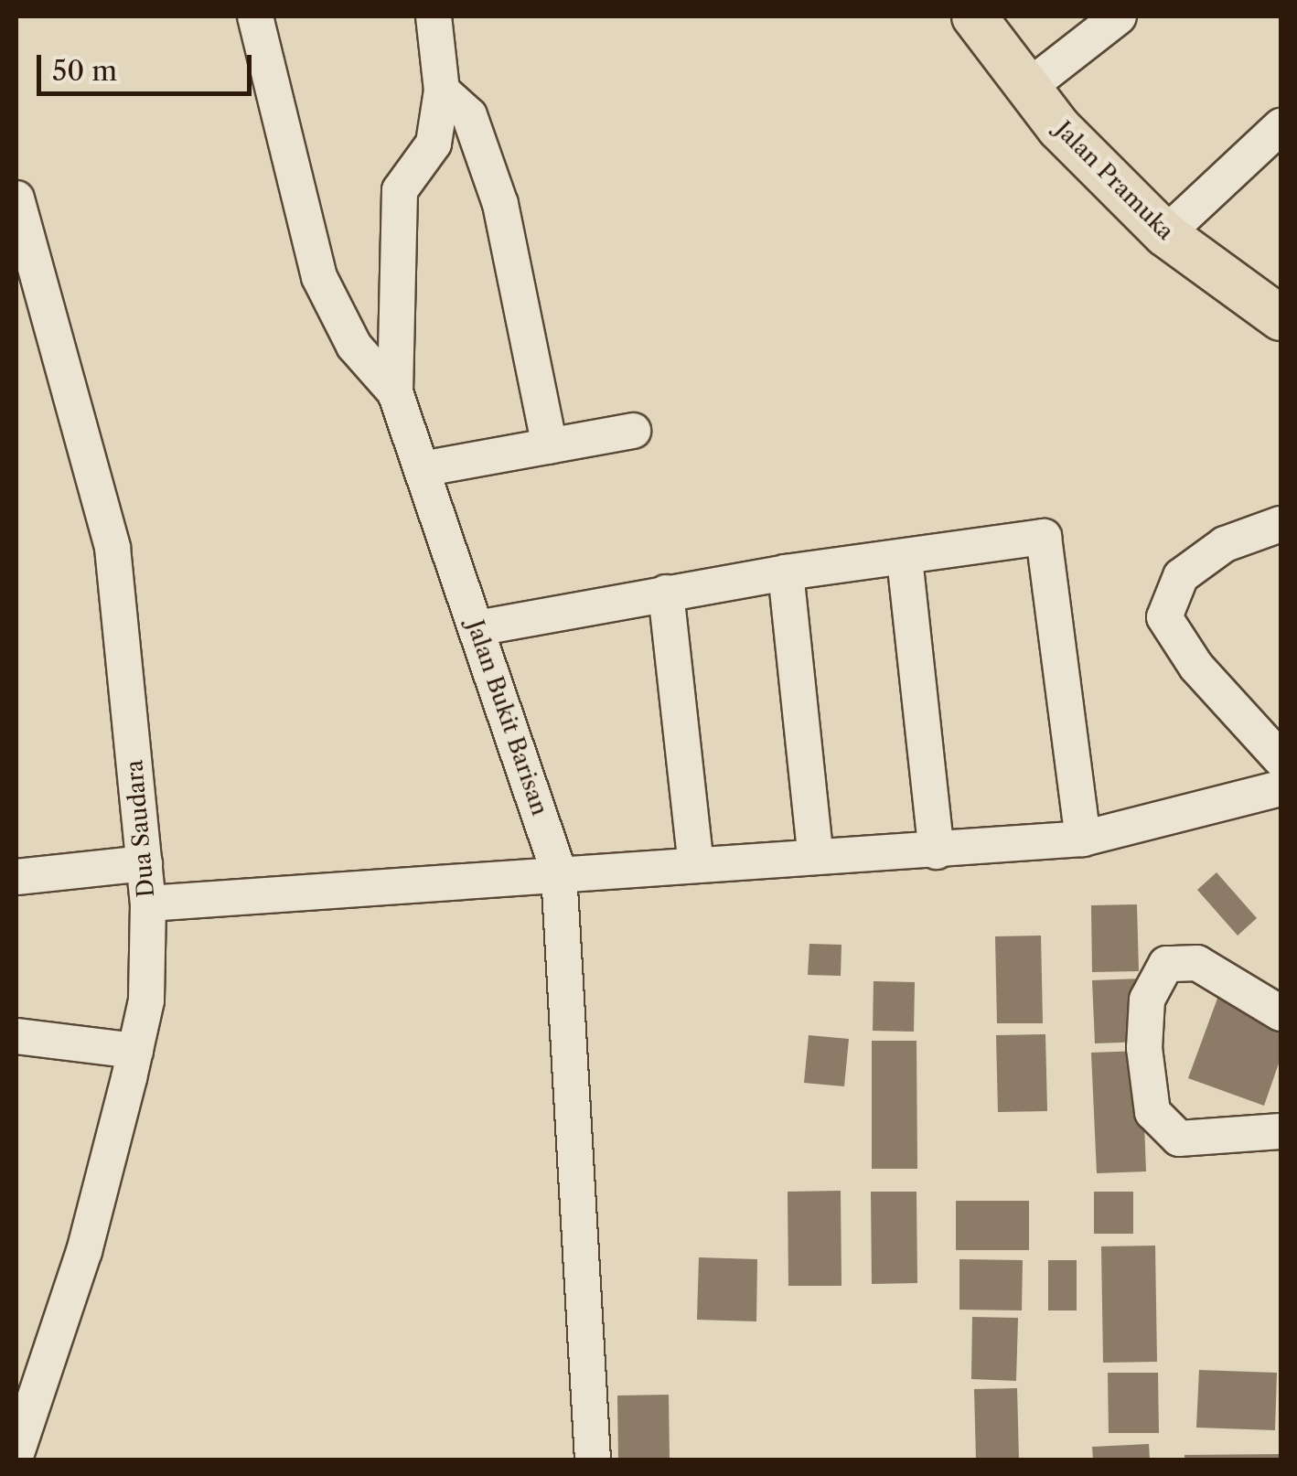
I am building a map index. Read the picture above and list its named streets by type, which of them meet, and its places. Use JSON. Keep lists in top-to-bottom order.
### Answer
{
  "streets": {
    "main road": ["Jalan Pramuka"],
    "street": ["Jalan Bukit Barisan", "Dua Saudara"]
  },
  "scale_bar": "50 m"
}
